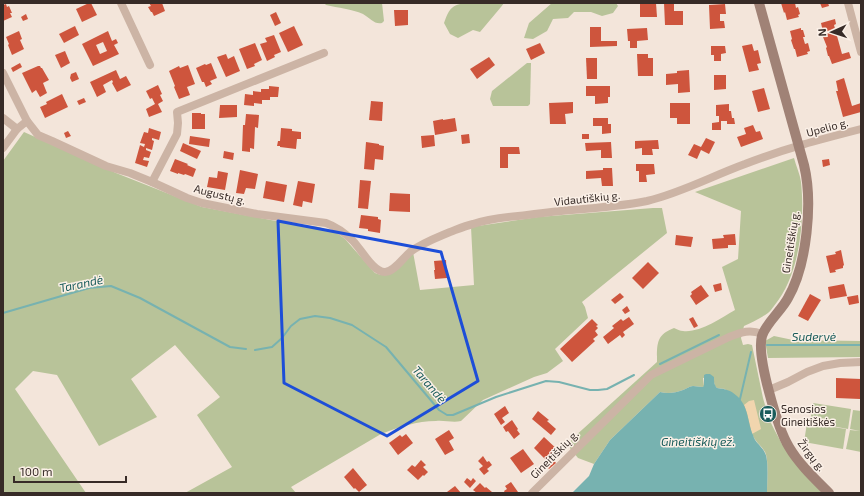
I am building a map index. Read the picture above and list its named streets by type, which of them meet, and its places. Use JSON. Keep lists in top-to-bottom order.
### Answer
{
  "streets": {
    "street": [
      "Upelio g.",
      "Augustų g.",
      "Vidautiškių g.",
      "Gineitiškių g.",
      "Žirgų g."
    ]
  },
  "crossings": [
    ["Upelio g.", "Vidautiškių g."],
    ["Upelio g.", "Gineitiškių g."],
    ["Augustų g.", "Vidautiškių g."],
    ["Vidautiškių g.", "Gineitiškių g."],
    ["Gineitiškių g.", "Žirgų g."]
  ],
  "water": ["Tarandė", "Sudervė", "Gineitiškių ež."],
  "places": {
    "bus stop": ["Senosios Gineitiškės"]
  },
  "scale_bar": "100 m",
  "north": "left"
}
